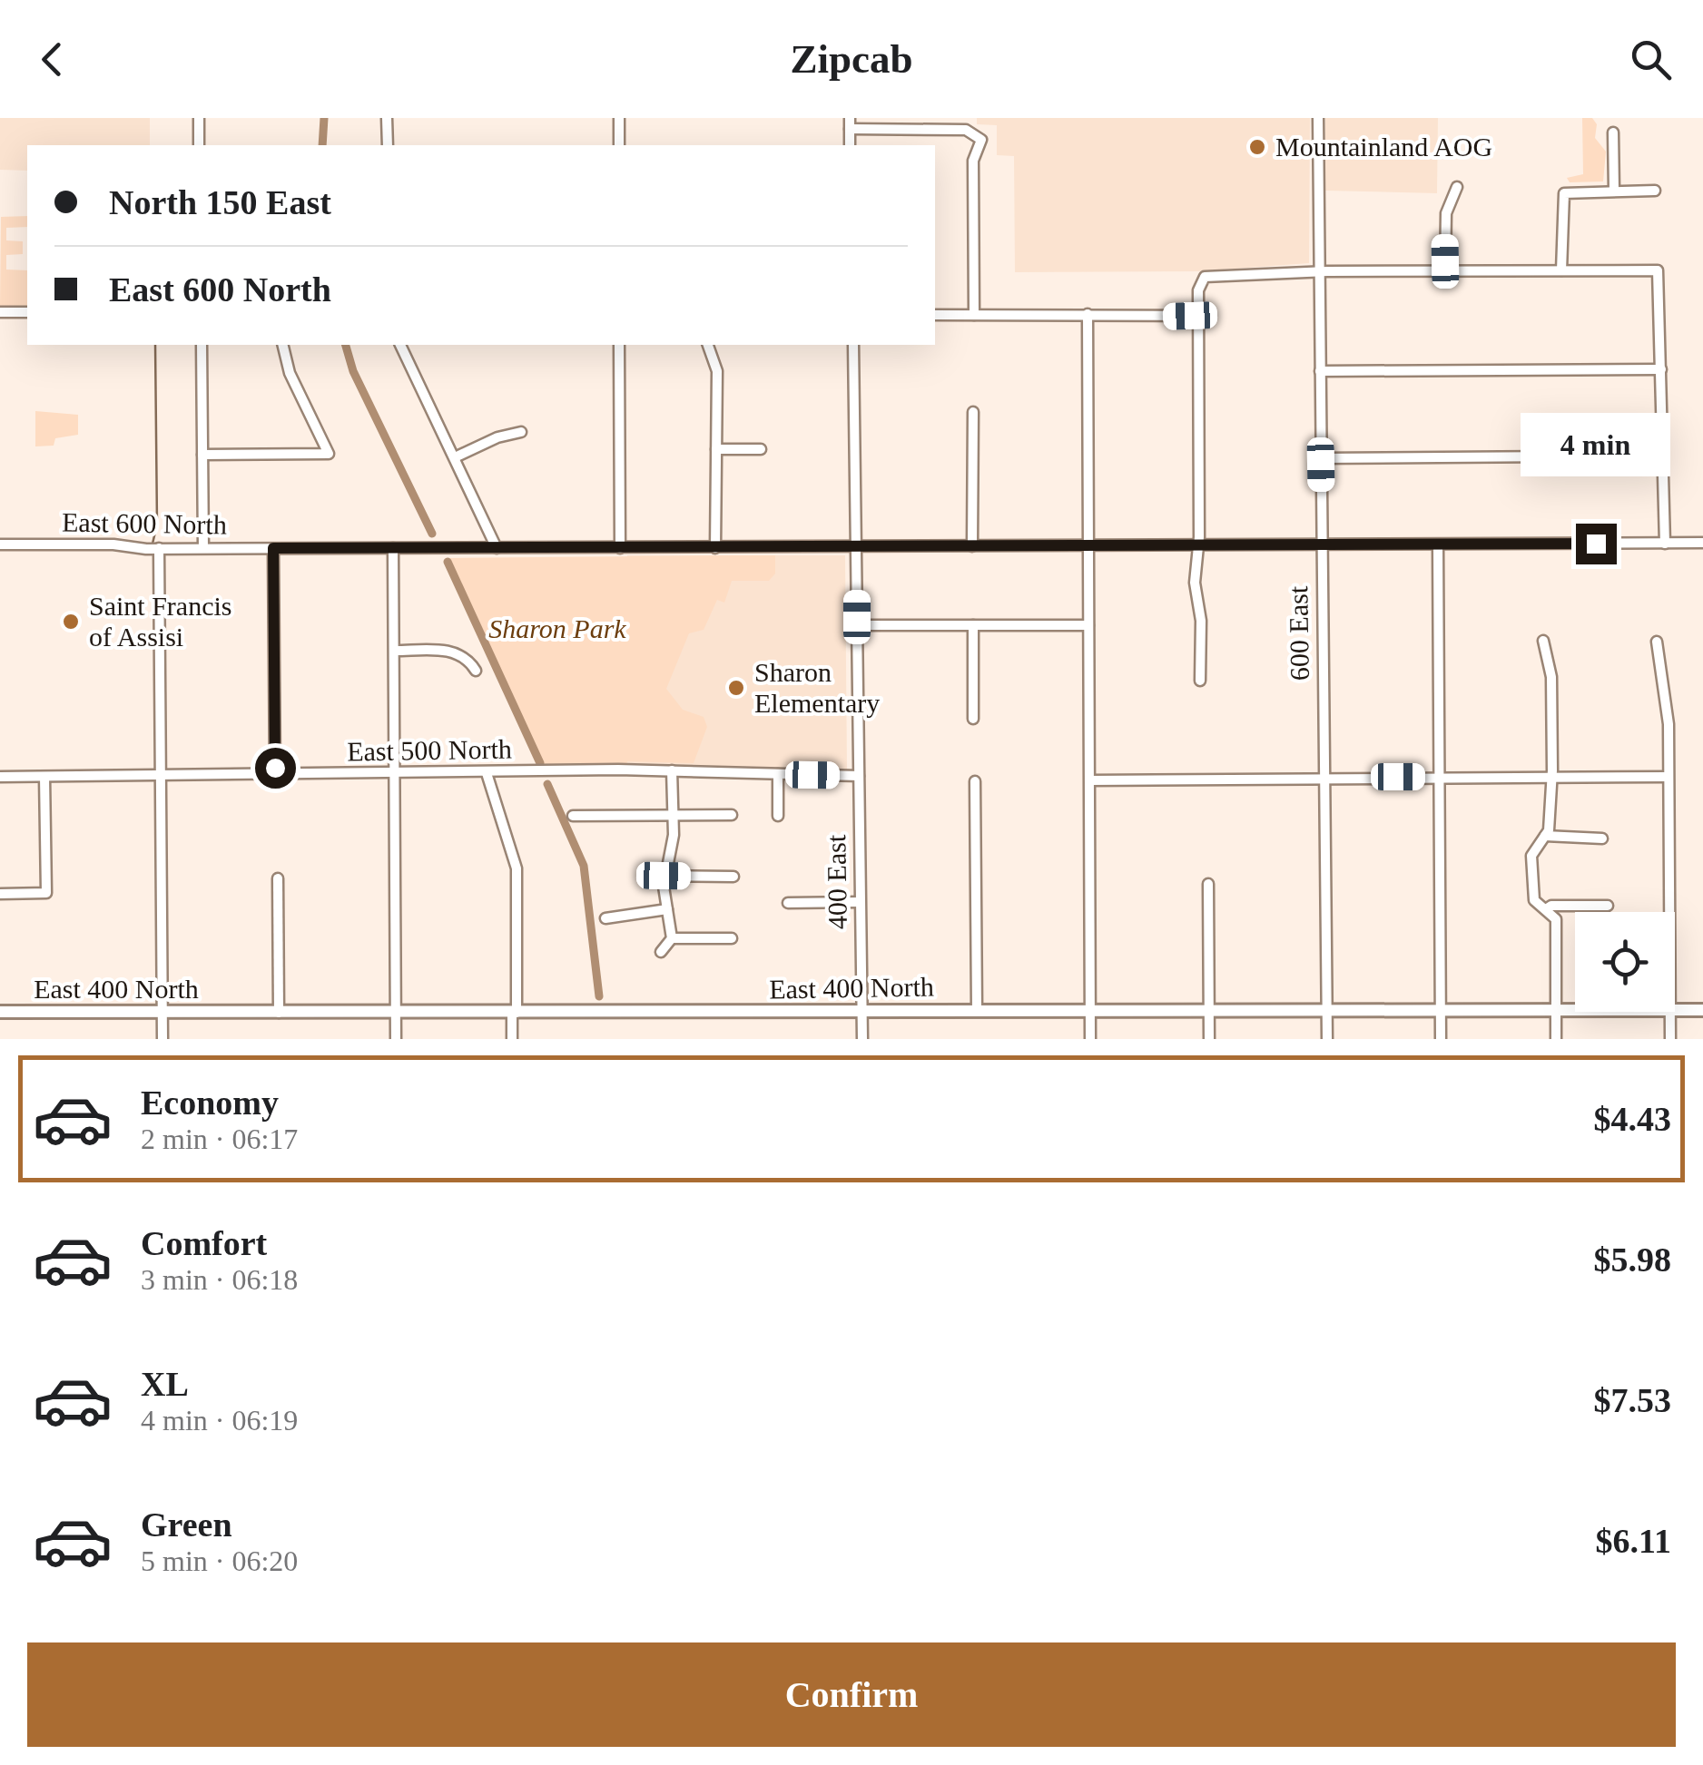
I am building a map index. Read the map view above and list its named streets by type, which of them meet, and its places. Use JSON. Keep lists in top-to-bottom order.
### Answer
{
  "streets": {
    "main road": ["East 400 North"],
    "street": [
      "East 600 North",
      "600 East",
      "East 500 North",
      "400 East"
    ]
  },
  "crossings": [
    ["East 600 North", "600 East"],
    ["East 600 North", "400 East"],
    ["600 East", "East 400 North"],
    ["East 500 North", "400 East"],
    ["400 East", "East 400 North"]
  ],
  "parks": ["Sharon Park"],
  "places": ["Mountainland AOG", "Saint Francis of Assisi", "Sharon Elementary"],
  "page": {
    "header": "Zipcab",
    "banner": ["North 150 East", "East 600 North"],
    "bubble": "4 min",
    "list": [
      {
        "name": "Economy",
        "note": "2 min · 06:17",
        "value": "$4.43"
      },
      {
        "name": "Comfort",
        "note": "3 min · 06:18",
        "value": "$5.98"
      },
      {
        "name": "XL",
        "note": "4 min · 06:19",
        "value": "$7.53"
      },
      {
        "name": "Green",
        "note": "5 min · 06:20",
        "value": "$6.11"
      }
    ],
    "buttons": "Confirm"
  }
}
